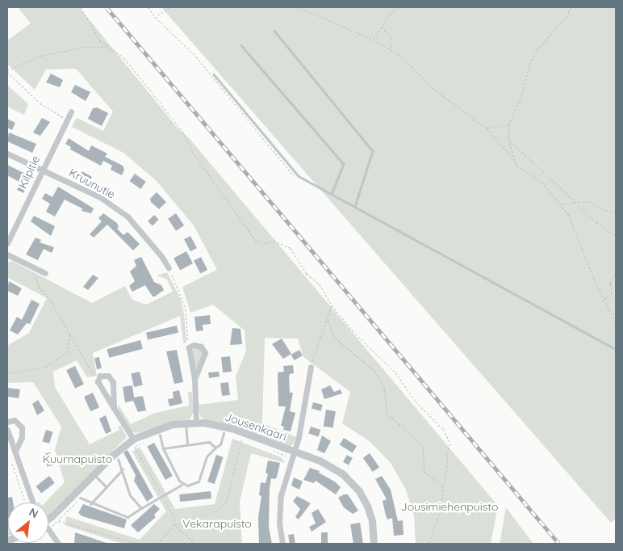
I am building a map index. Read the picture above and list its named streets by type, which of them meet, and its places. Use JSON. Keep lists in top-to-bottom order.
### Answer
{
  "streets": {
    "street": ["Kilpitie", "Kruunutie", "Jousenkaari"]
  },
  "crossings": [
    ["Kilpitie", "Kruunutie"]
  ],
  "parks": ["Kuurnapuisto", "Jousimiehenpuisto", "Vekarapuisto"],
  "north": "top right"
}
